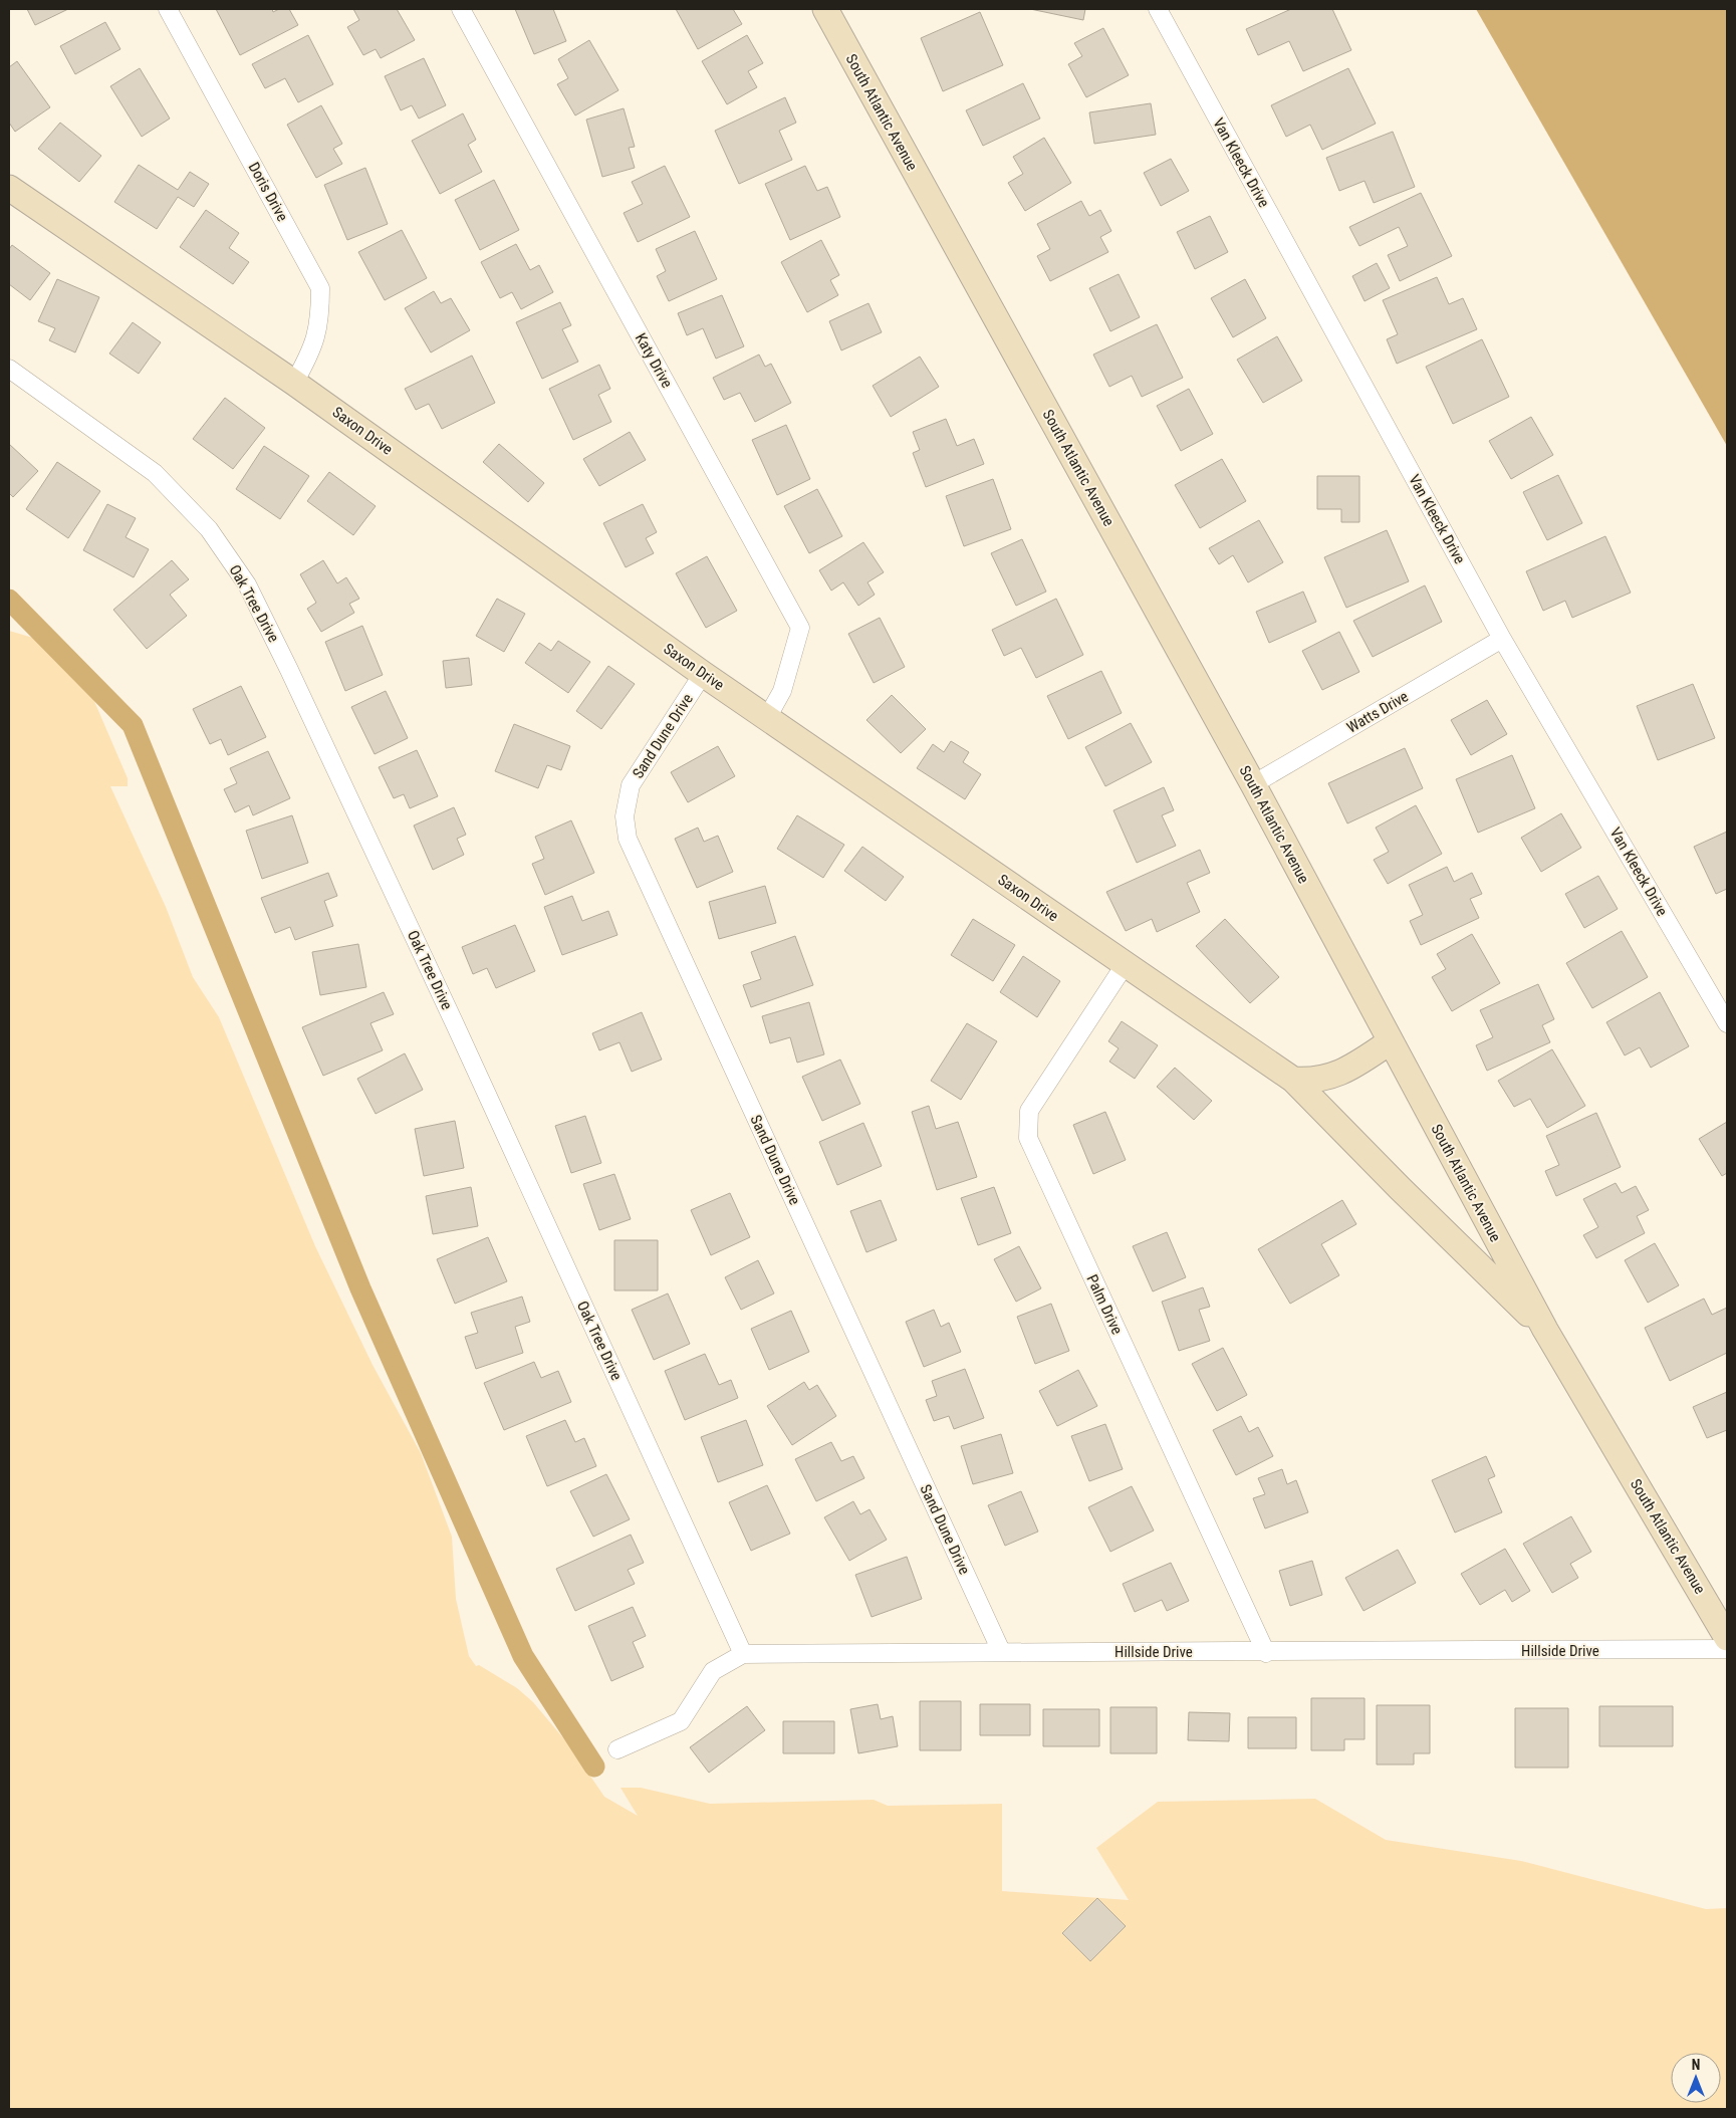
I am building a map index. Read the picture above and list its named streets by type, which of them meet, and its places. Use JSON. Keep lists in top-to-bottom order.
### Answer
{
  "streets": {
    "street": [
      "South Atlantic Avenue",
      "Van Kleeck Drive",
      "Doris Drive",
      "Katy Drive",
      "Saxon Drive",
      "Oak Tree Drive",
      "Watts Drive",
      "Sand Dune Drive",
      "Palm Drive",
      "Hillside Drive"
    ]
  },
  "crossings": [
    ["South Atlantic Avenue", "Saxon Drive"],
    ["South Atlantic Avenue", "Watts Drive"],
    ["Van Kleeck Drive", "Watts Drive"],
    ["Doris Drive", "Saxon Drive"],
    ["Katy Drive", "Saxon Drive"],
    ["Saxon Drive", "Sand Dune Drive"],
    ["Saxon Drive", "Palm Drive"],
    ["Oak Tree Drive", "Hillside Drive"],
    ["Sand Dune Drive", "Hillside Drive"],
    ["Palm Drive", "Hillside Drive"]
  ],
  "north": "top"
}
